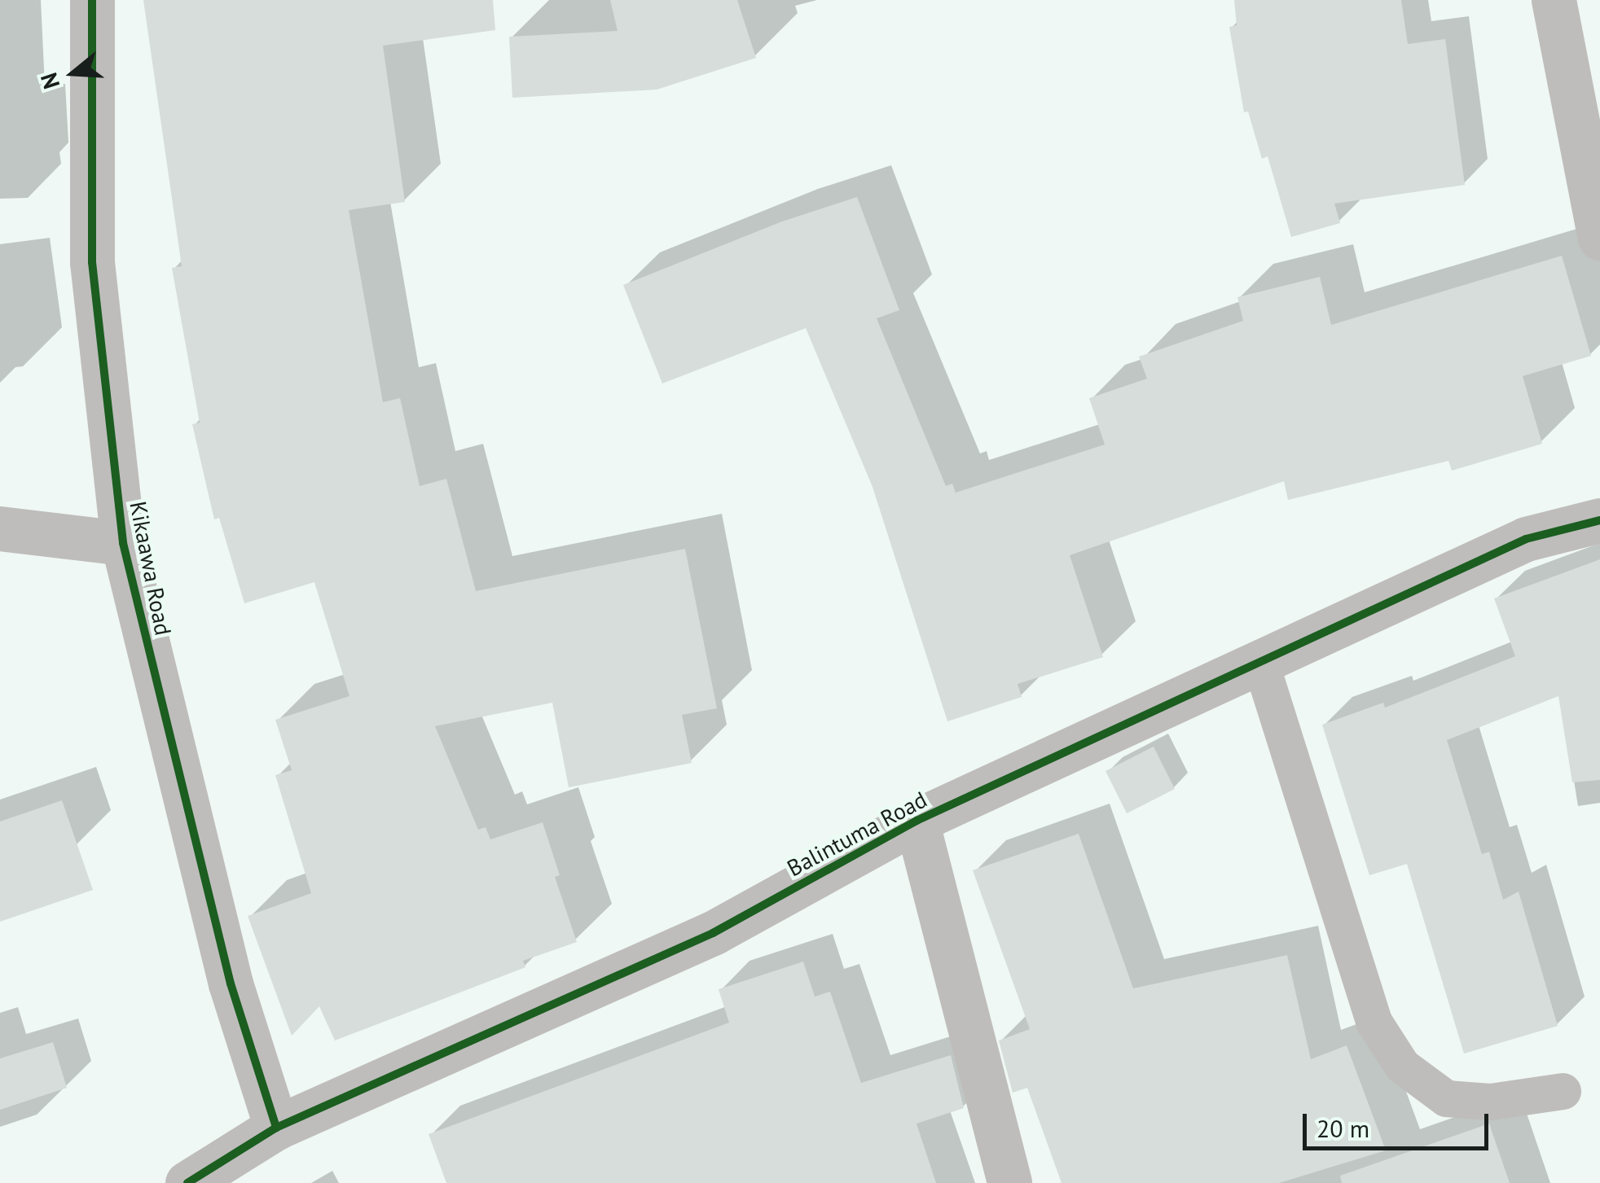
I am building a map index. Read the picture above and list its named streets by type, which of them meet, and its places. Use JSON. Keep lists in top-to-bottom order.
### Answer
{
  "streets": {
    "street": ["Kikaawa Road", "Balintuma Road"]
  },
  "crossings": [
    ["Kikaawa Road", "Balintuma Road"]
  ],
  "scale_bar": "20 m",
  "north": "left"
}
